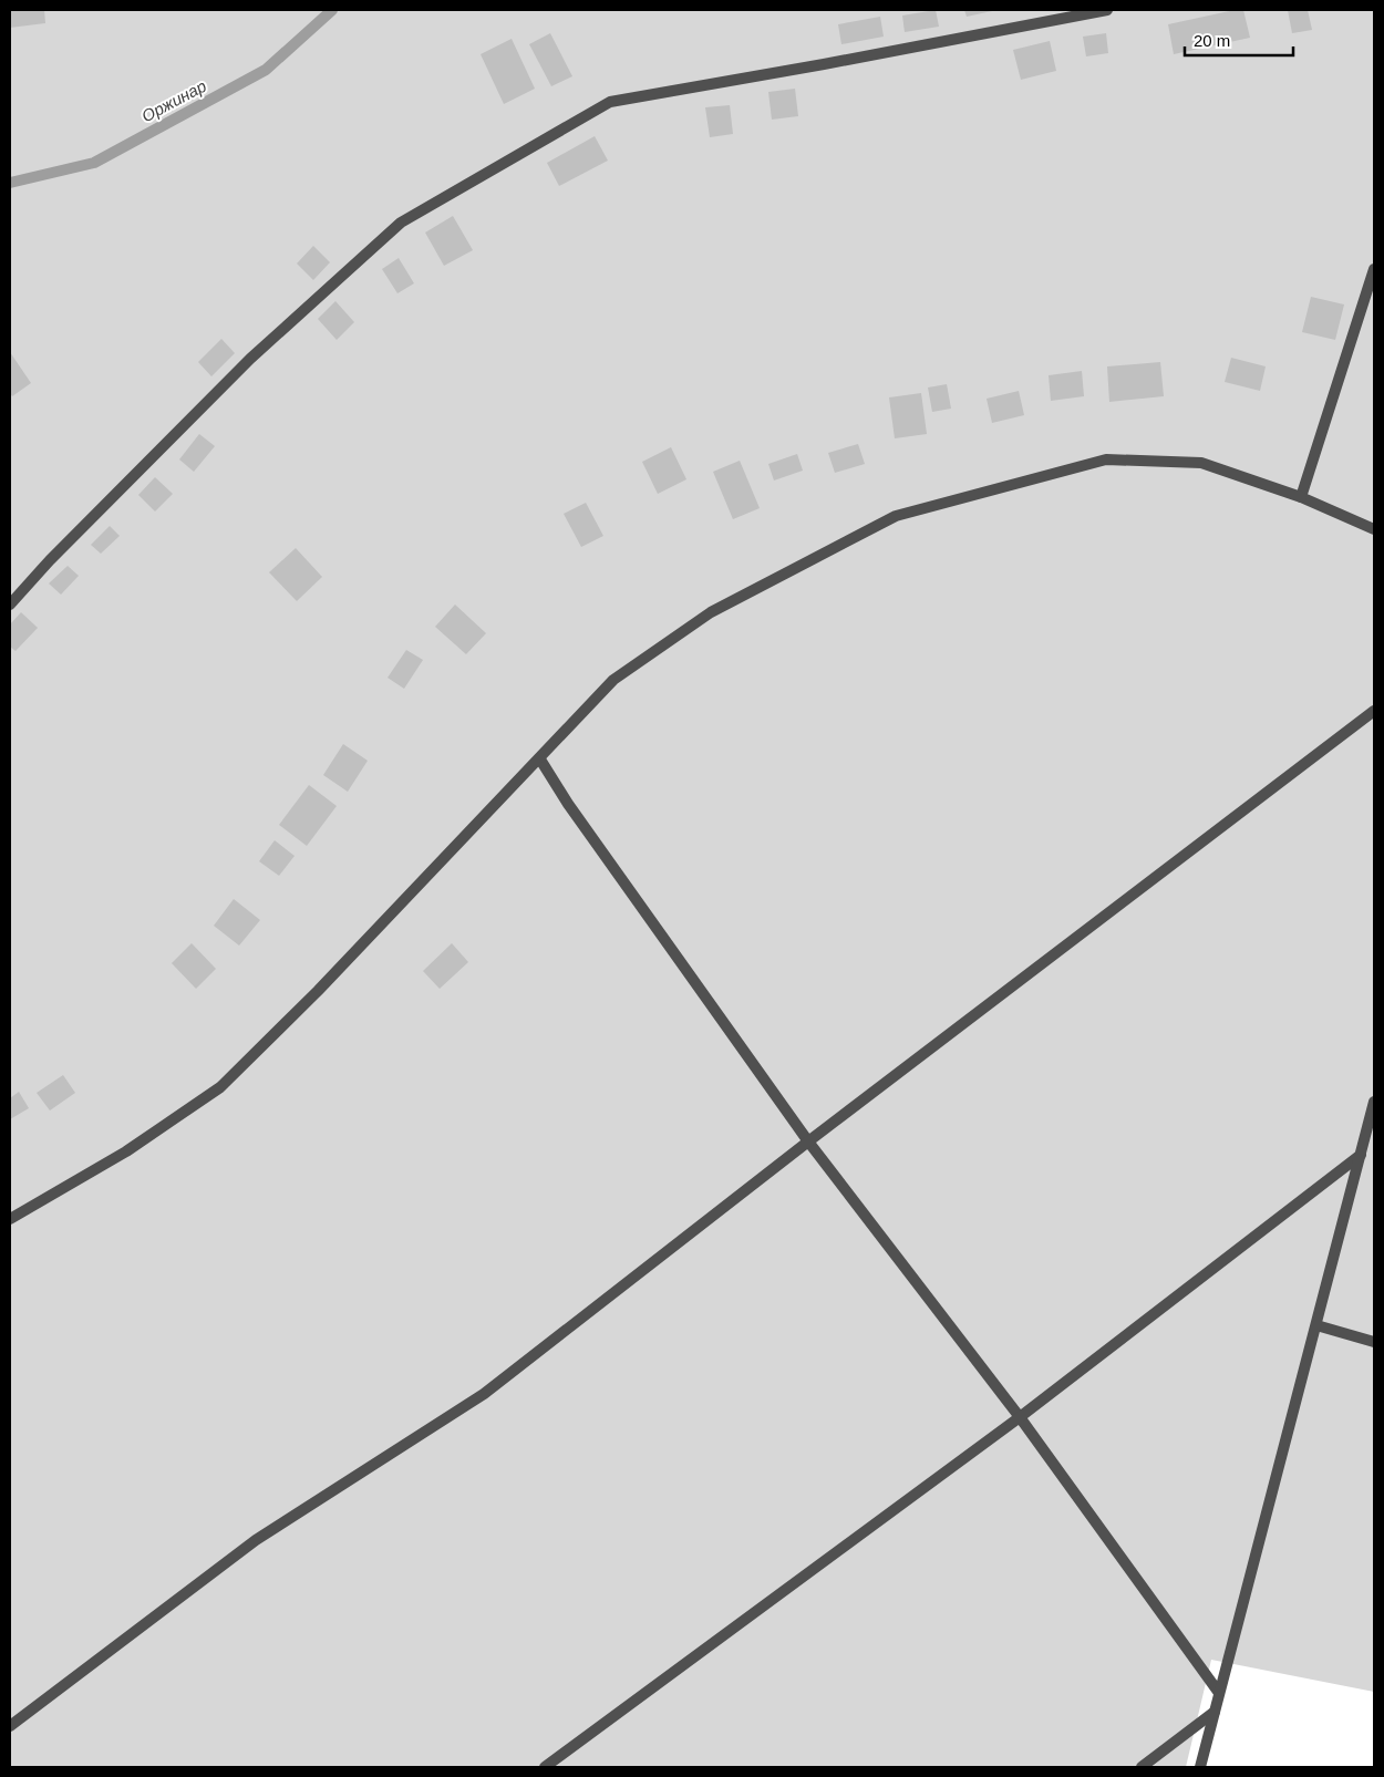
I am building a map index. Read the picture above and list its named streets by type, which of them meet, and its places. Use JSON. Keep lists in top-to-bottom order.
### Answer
{
  "water": ["Оржинар"],
  "scale_bar": "20 m"
}
